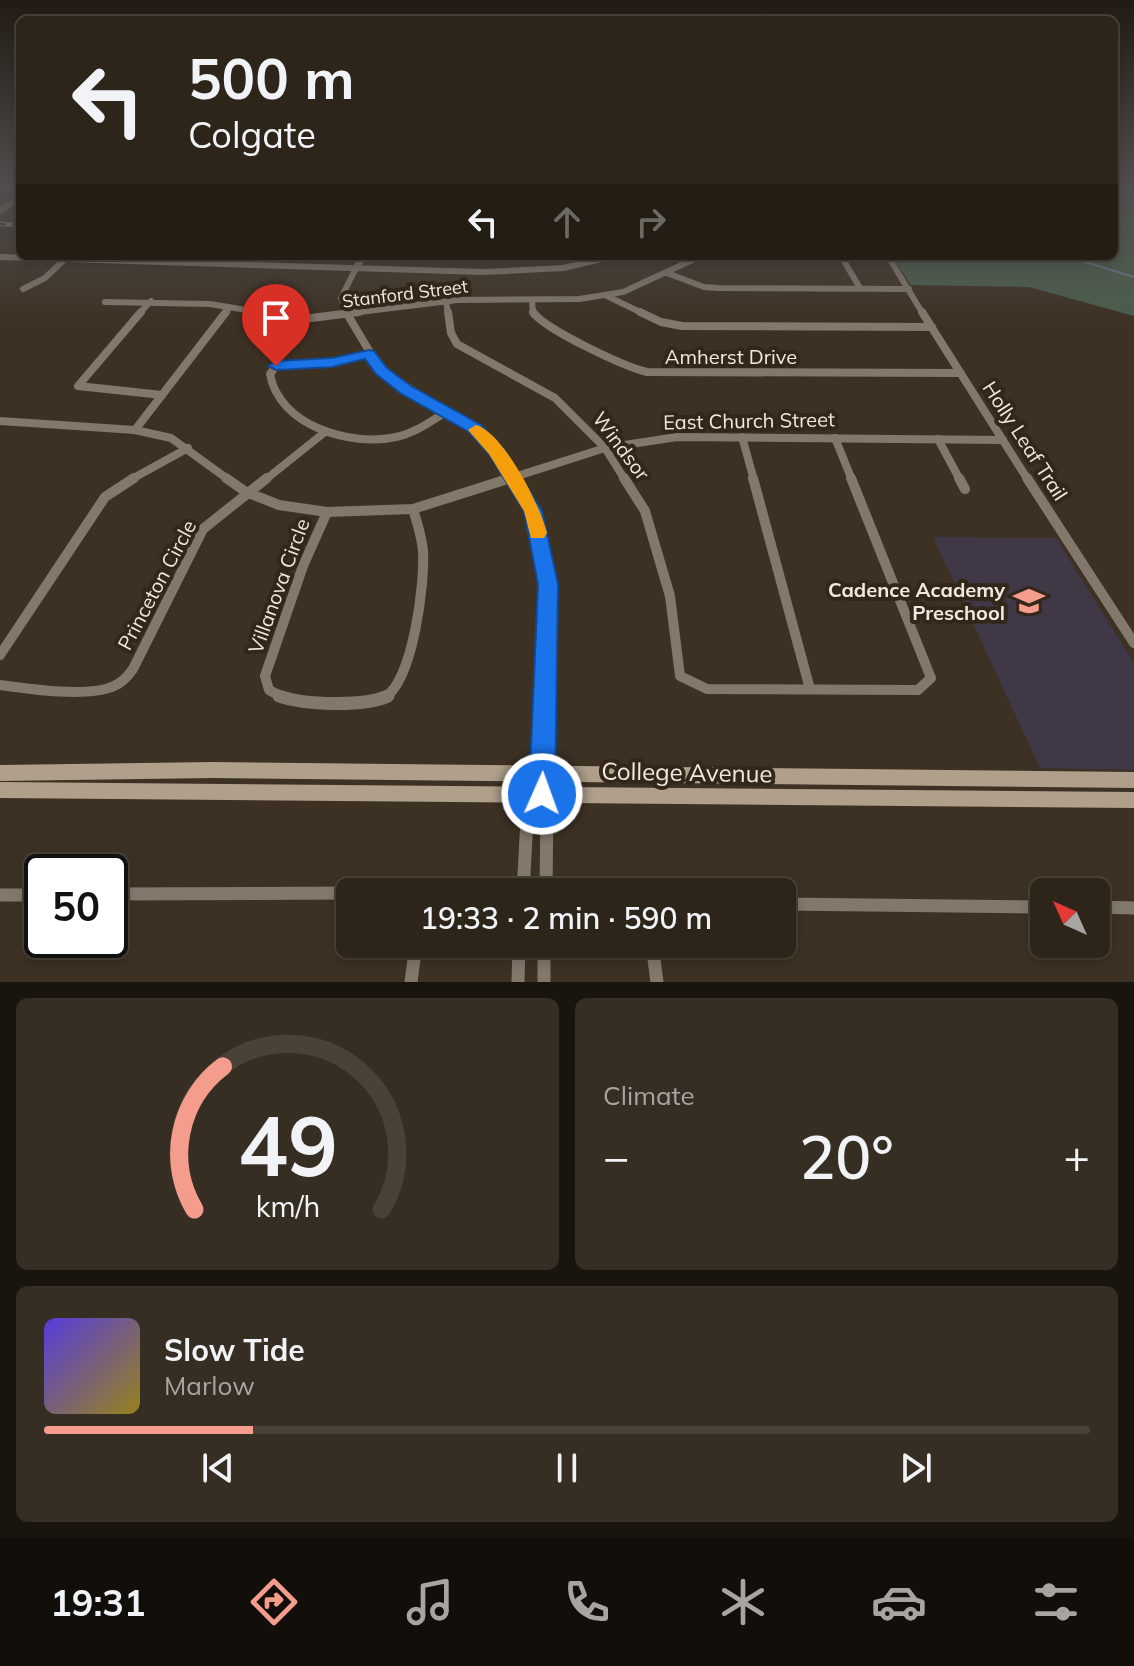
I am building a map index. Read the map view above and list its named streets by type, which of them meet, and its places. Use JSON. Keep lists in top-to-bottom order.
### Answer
{
  "streets": {
    "main road": ["College Avenue"],
    "street": [
      "Stanford Street",
      "Amherst Drive",
      "East Church Street",
      "Holly Leaf Trail",
      "Windsor",
      "Princeton Circle",
      "Villanova Circle"
    ]
  },
  "crossings": [
    ["Stanford Street", "Amherst Drive"],
    ["Stanford Street", "Windsor"],
    ["Amherst Drive", "Holly Leaf Trail"],
    ["East Church Street", "Holly Leaf Trail"],
    ["East Church Street", "Windsor"],
    ["East Church Street", "Princeton Circle"],
    ["East Church Street", "Villanova Circle"]
  ],
  "places": {
    "school or university": ["Cadence Academy Preschool"]
  },
  "north": "top left",
  "page": {
    "turn": ["500 m", "Colgate"],
    "limit": "50",
    "trip": "19:33 · 2 min · 590 m",
    "tile": "Climate",
    "heat": ["−", "20°", "+"],
    "song": ["Slow Tide", "Marlow"],
    "tabs": "19:31",
    "gauge": ["49", "km/h"]
  }
}
